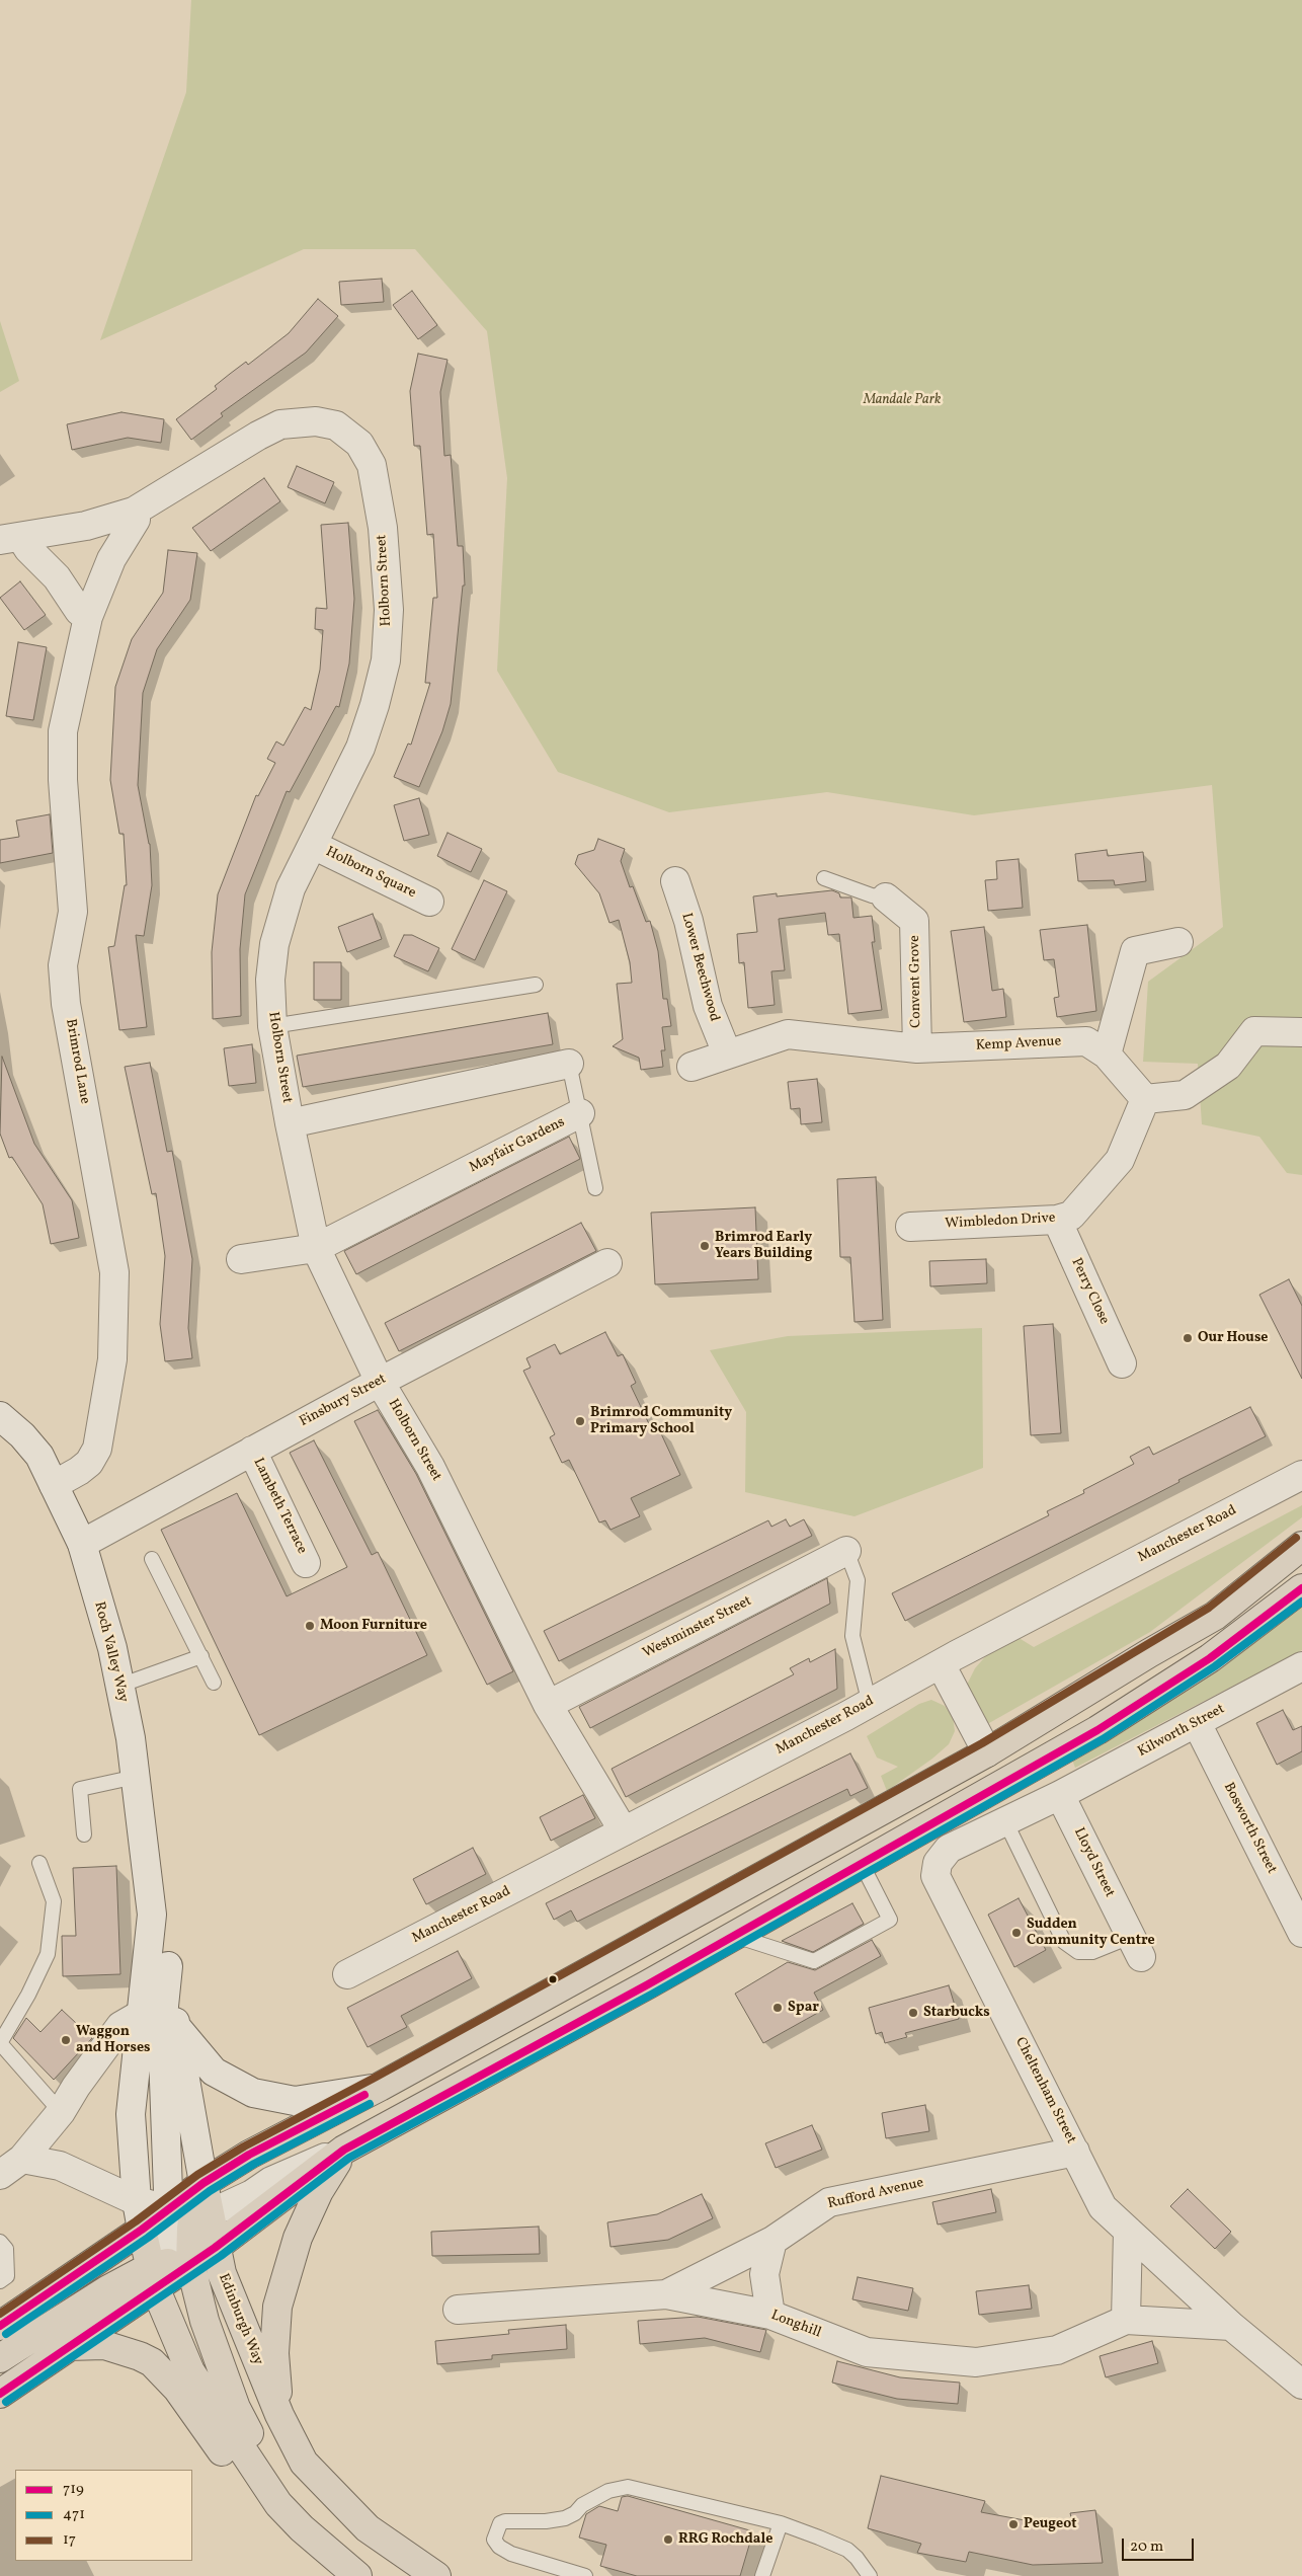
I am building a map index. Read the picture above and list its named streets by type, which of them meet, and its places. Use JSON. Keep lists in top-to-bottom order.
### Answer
{
  "streets": {
    "highway": ["Edinburgh Way"],
    "street": [
      "Holborn Street",
      "Holborn Square",
      "Lower Beechwood",
      "Convent Grove",
      "Kemp Avenue",
      "Brimrod Lane",
      "Mayfair Gardens",
      "Wimbledon Drive",
      "Perry Close",
      "Finsbury Street",
      "Lambeth Terrace",
      "Manchester Road",
      "Westminster Street",
      "Roch Valley Way",
      "Kilworth Street",
      "Bosworth Street",
      "Lloyd Street",
      "Cheltenham Street",
      "Rufford Avenue",
      "Longhill"
    ]
  },
  "crossings": [
    ["Holborn Street", "Holborn Square"],
    ["Holborn Street", "Brimrod Lane"],
    ["Holborn Street", "Mayfair Gardens"],
    ["Holborn Street", "Finsbury Street"],
    ["Holborn Street", "Manchester Road"],
    ["Holborn Street", "Westminster Street"],
    ["Lower Beechwood", "Kemp Avenue"],
    ["Convent Grove", "Kemp Avenue"],
    ["Kemp Avenue", "Wimbledon Drive"],
    ["Brimrod Lane", "Roch Valley Way"],
    ["Wimbledon Drive", "Perry Close"],
    ["Finsbury Street", "Lambeth Terrace"],
    ["Finsbury Street", "Roch Valley Way"],
    ["Kilworth Street", "Bosworth Street"],
    ["Kilworth Street", "Lloyd Street"],
    ["Kilworth Street", "Cheltenham Street"],
    ["Lloyd Street", "Cheltenham Street"],
    ["Cheltenham Street", "Rufford Avenue"],
    ["Rufford Avenue", "Longhill"]
  ],
  "parks": ["Mandale Park"],
  "places": [
    "Brimrod Early Years Building",
    "Our House",
    "Brimrod Community Primary School",
    "Moon Furniture",
    "Sudden Community Centre",
    "Spar",
    "Starbucks",
    "Waggon and Horses",
    "Peugeot",
    "RRG Rochdale"
  ],
  "lines": ["transit line 17", "transit line 719", "transit line 471"],
  "legend": ["719", "471", "17"],
  "scale_bar": "20 m"
}
